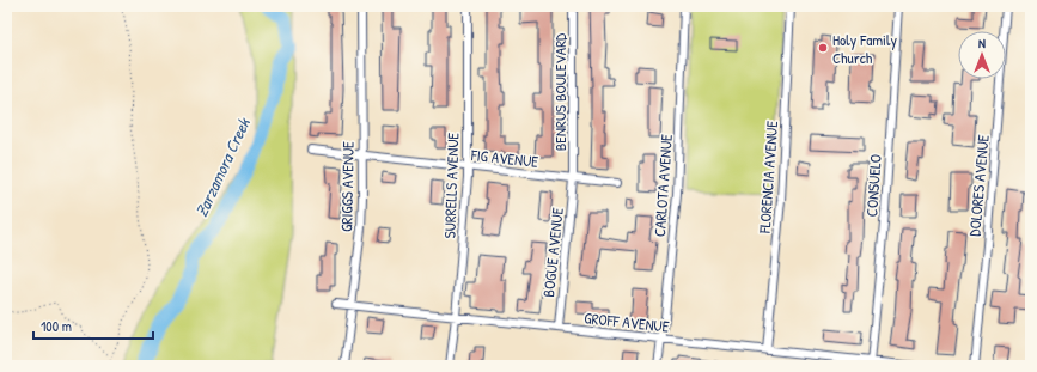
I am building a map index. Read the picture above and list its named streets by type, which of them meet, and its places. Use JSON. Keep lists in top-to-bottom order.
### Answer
{
  "streets": {
    "street": [
      "BENRUS BOULEVARD",
      "FIG AVENUE",
      "FLORENCIA AVENUE",
      "SURRELLS AVENUE",
      "CARLOTA AVENUE",
      "CONSUELO",
      "DOLORES AVENUE",
      "GRIGGS AVENUE",
      "BOGUE AVENUE",
      "GROFF AVENUE"
    ]
  },
  "crossings": [
    ["BENRUS BOULEVARD", "FIG AVENUE"],
    ["BENRUS BOULEVARD", "BOGUE AVENUE"],
    ["FIG AVENUE", "SURRELLS AVENUE"],
    ["FIG AVENUE", "GRIGGS AVENUE"],
    ["FIG AVENUE", "BOGUE AVENUE"],
    ["FLORENCIA AVENUE", "GROFF AVENUE"],
    ["SURRELLS AVENUE", "GROFF AVENUE"],
    ["CARLOTA AVENUE", "GROFF AVENUE"],
    ["CONSUELO", "GROFF AVENUE"],
    ["GRIGGS AVENUE", "GROFF AVENUE"],
    ["BOGUE AVENUE", "GROFF AVENUE"]
  ],
  "water": ["Zarzamora Creek"],
  "places": ["Holy Family Church"],
  "scale_bar": "100 m",
  "north": "top"
}
